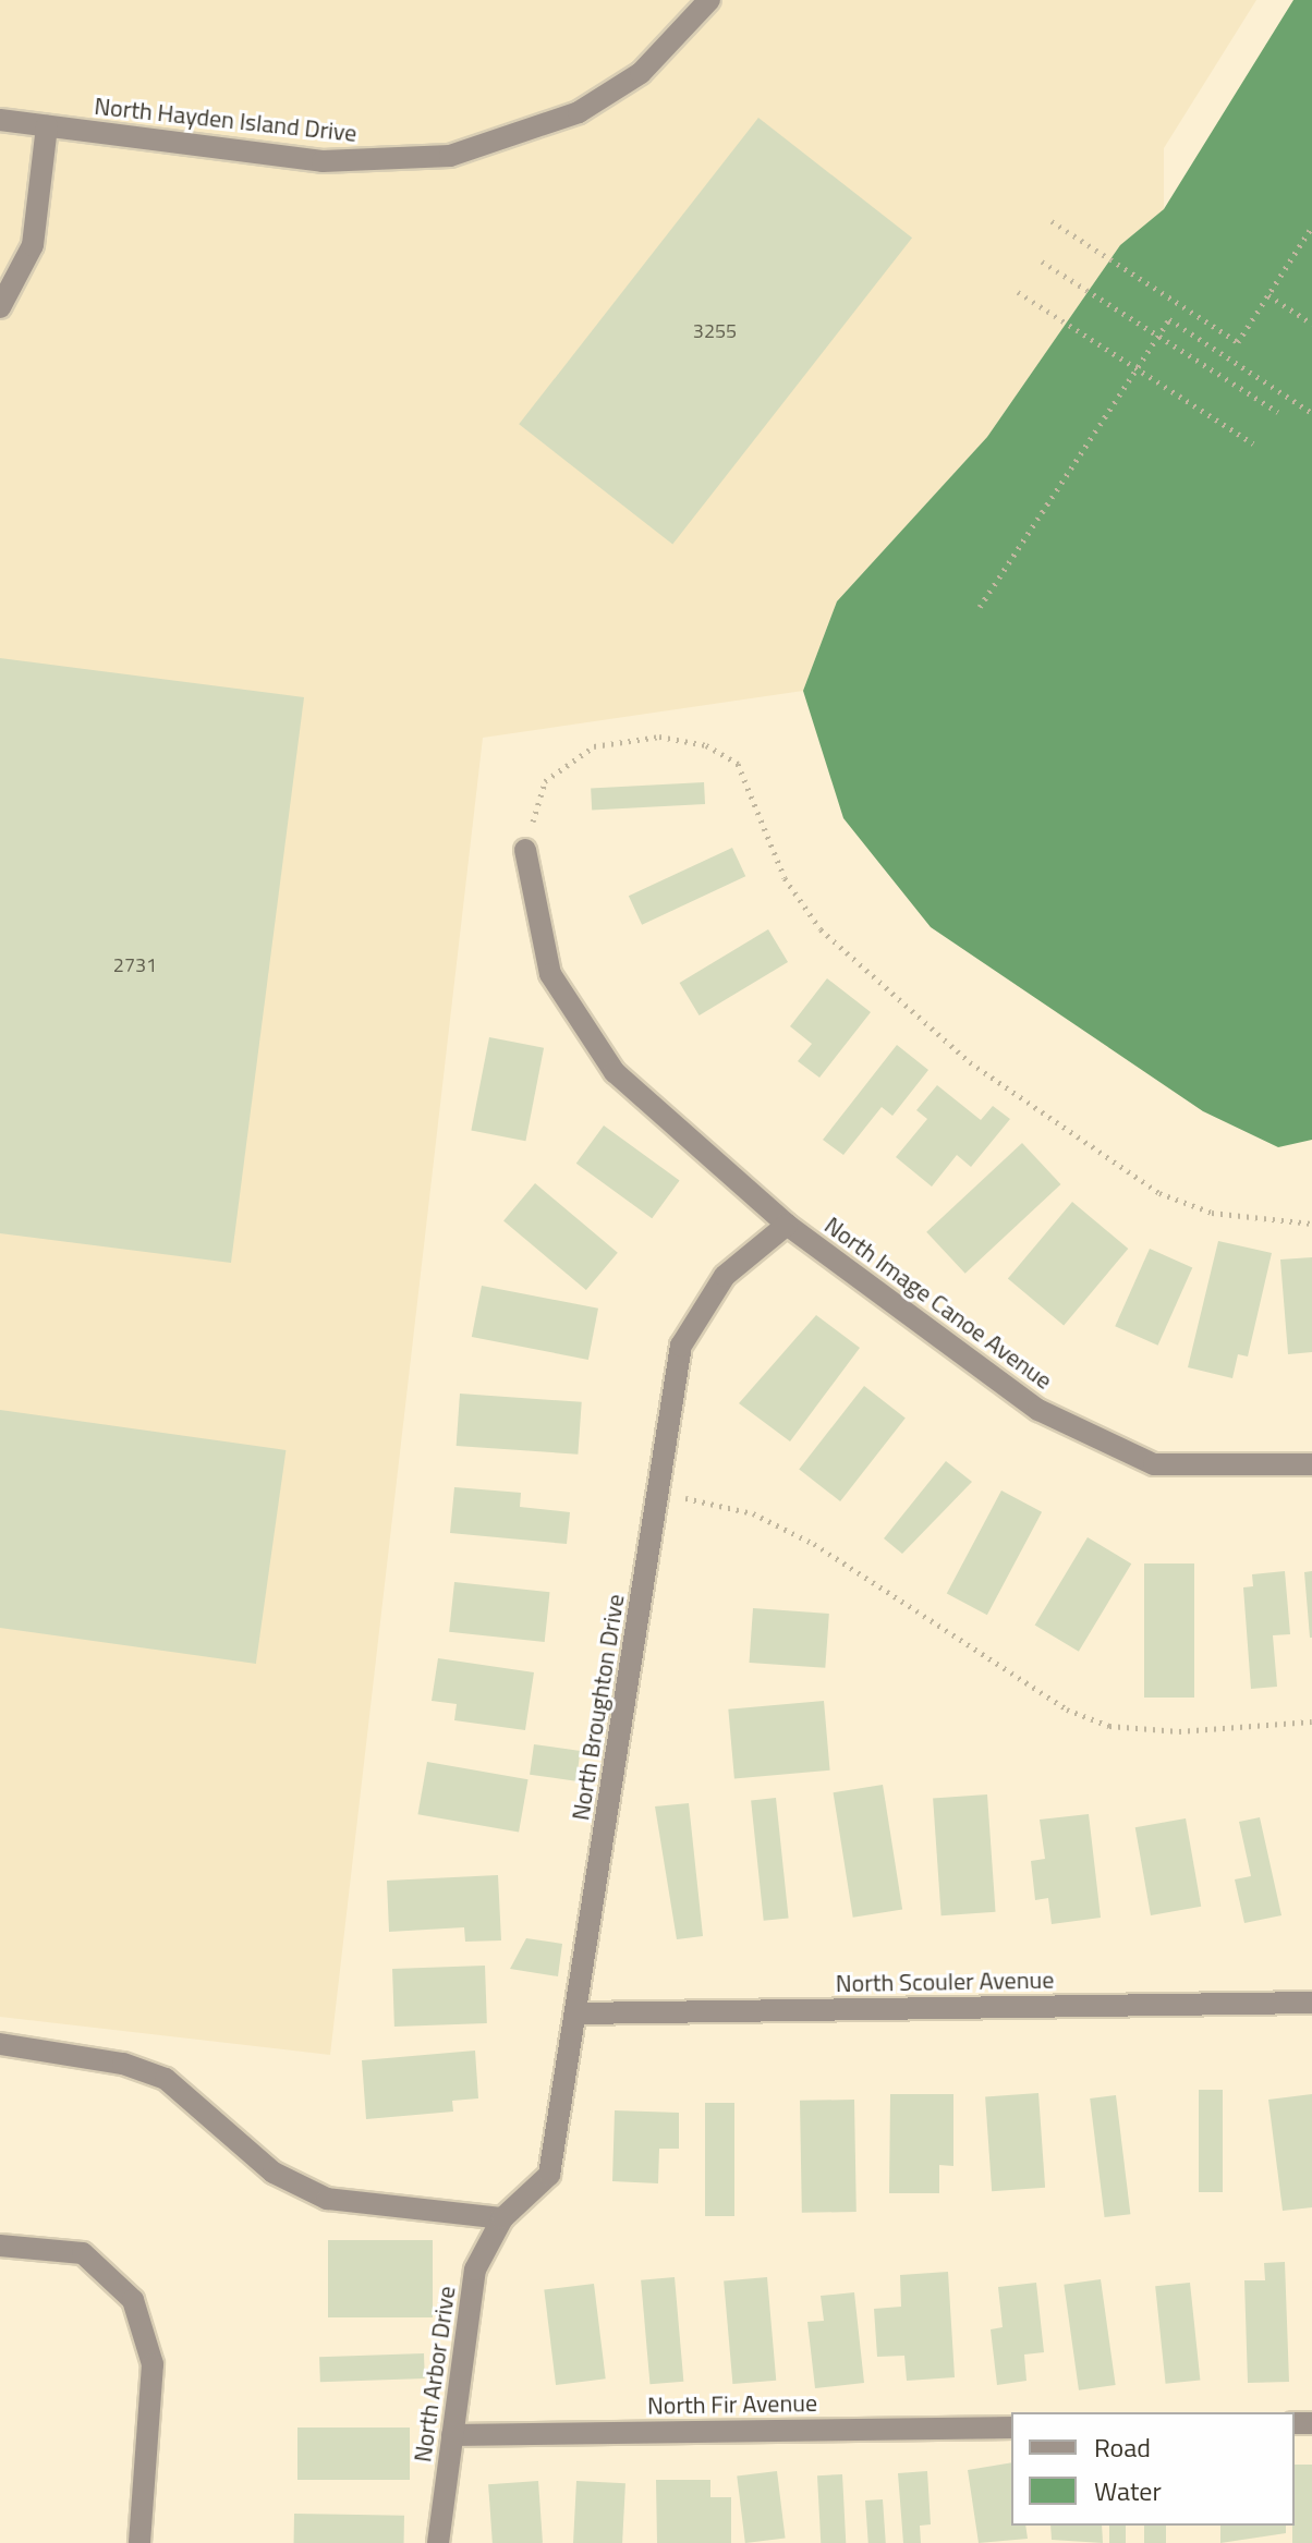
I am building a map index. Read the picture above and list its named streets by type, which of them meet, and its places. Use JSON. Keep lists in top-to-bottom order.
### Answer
{
  "streets": {
    "street": [
      "North Hayden Island Drive",
      "North Image Canoe Avenue",
      "North Broughton Drive",
      "North Scouler Avenue",
      "North Arbor Drive",
      "North Fir Avenue"
    ]
  },
  "crossings": [
    ["North Image Canoe Avenue", "North Broughton Drive"],
    ["North Broughton Drive", "North Scouler Avenue"],
    ["North Broughton Drive", "North Arbor Drive"],
    ["North Arbor Drive", "North Fir Avenue"]
  ],
  "house_numbers": ["3255", "2731"],
  "legend": ["Road", "Water"]
}
